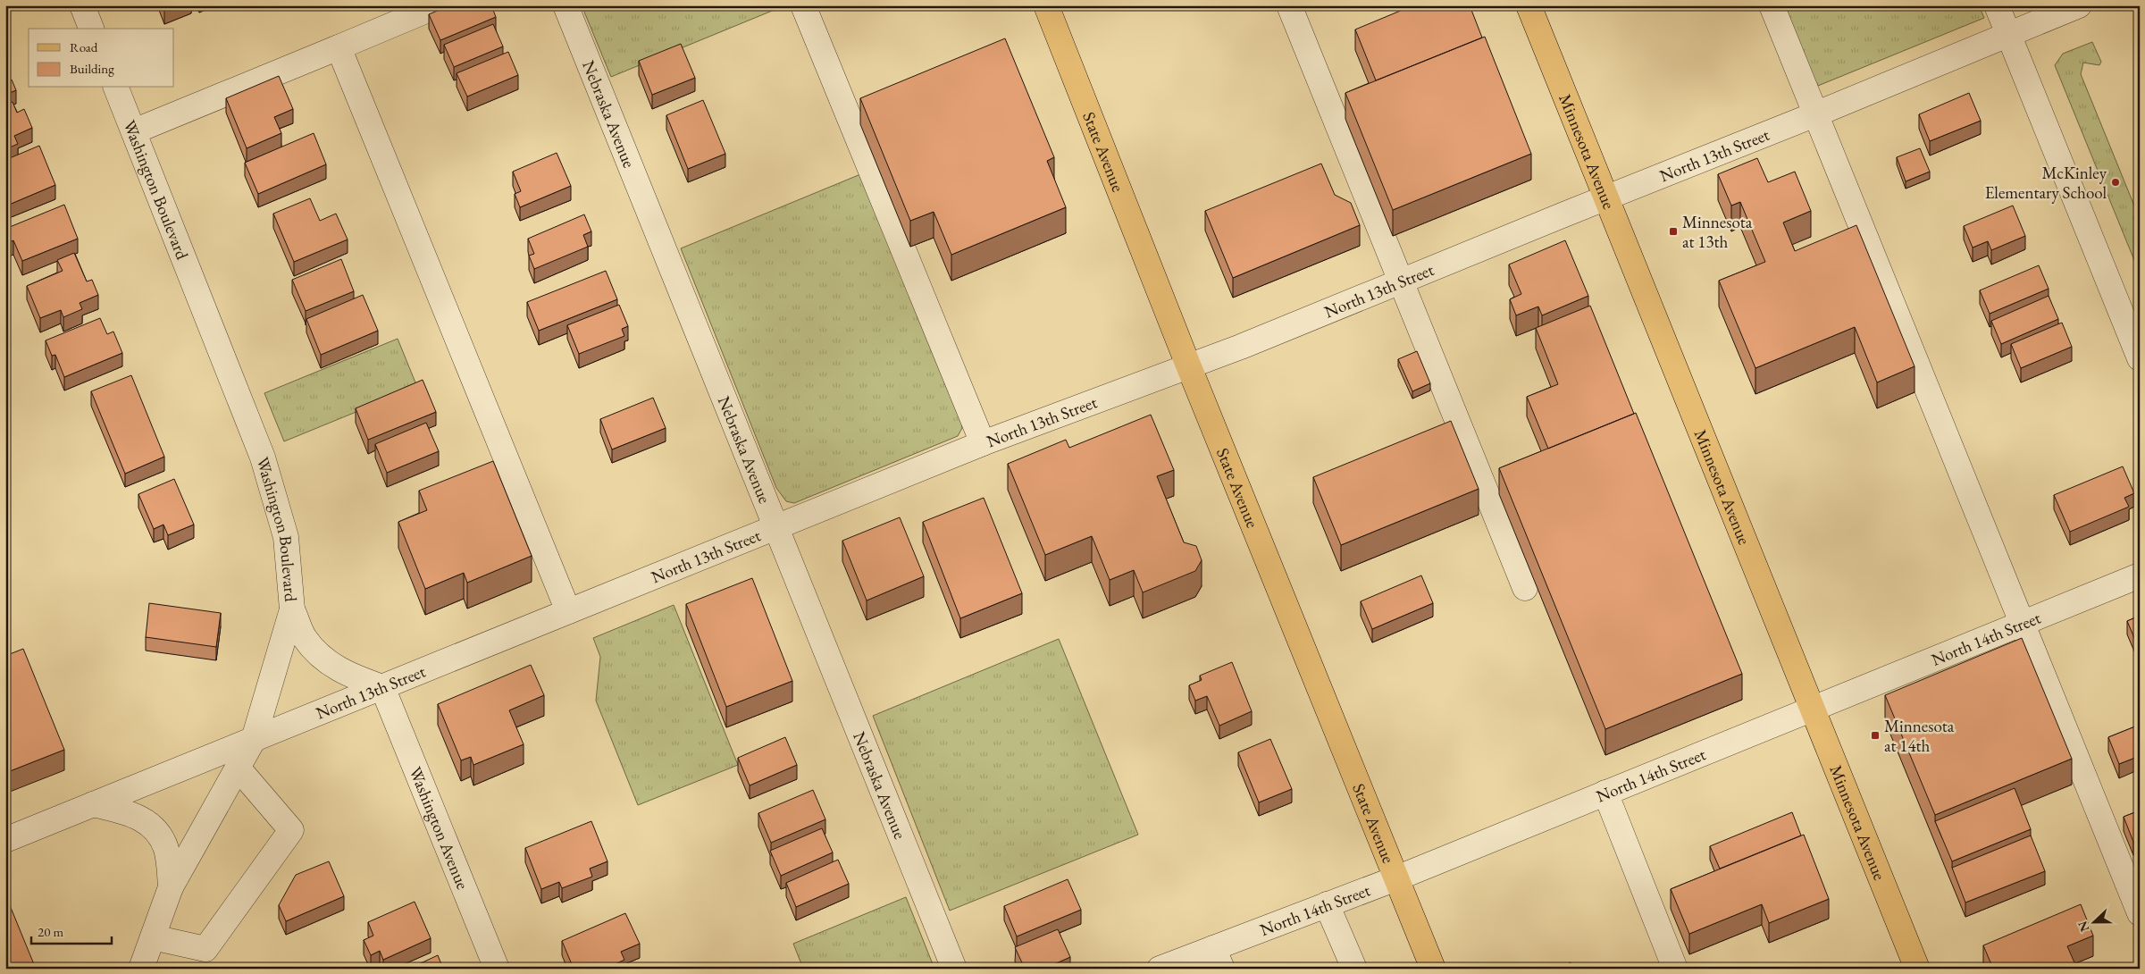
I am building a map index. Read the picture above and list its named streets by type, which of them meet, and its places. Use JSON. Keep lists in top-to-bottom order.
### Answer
{
  "streets": {
    "main road": ["State Avenue", "Minnesota Avenue"],
    "street": [
      "Nebraska Avenue",
      "North 13th Street",
      "Washington Boulevard",
      "North 14th Street",
      "Washington Avenue"
    ]
  },
  "crossings": [
    ["Nebraska Avenue", "North 13th Street"],
    ["State Avenue", "North 13th Street"],
    ["State Avenue", "North 14th Street"],
    ["Minnesota Avenue", "North 13th Street"],
    ["Minnesota Avenue", "North 14th Street"],
    ["North 13th Street", "Washington Boulevard"],
    ["North 13th Street", "Washington Avenue"]
  ],
  "places": {
    "other": ["McKinley Elementary School"],
    "transit": ["Minnesota at 13th", "Minnesota at 14th"]
  },
  "legend": ["Road", "Building"],
  "scale_bar": "20 m",
  "north": "left"
}
